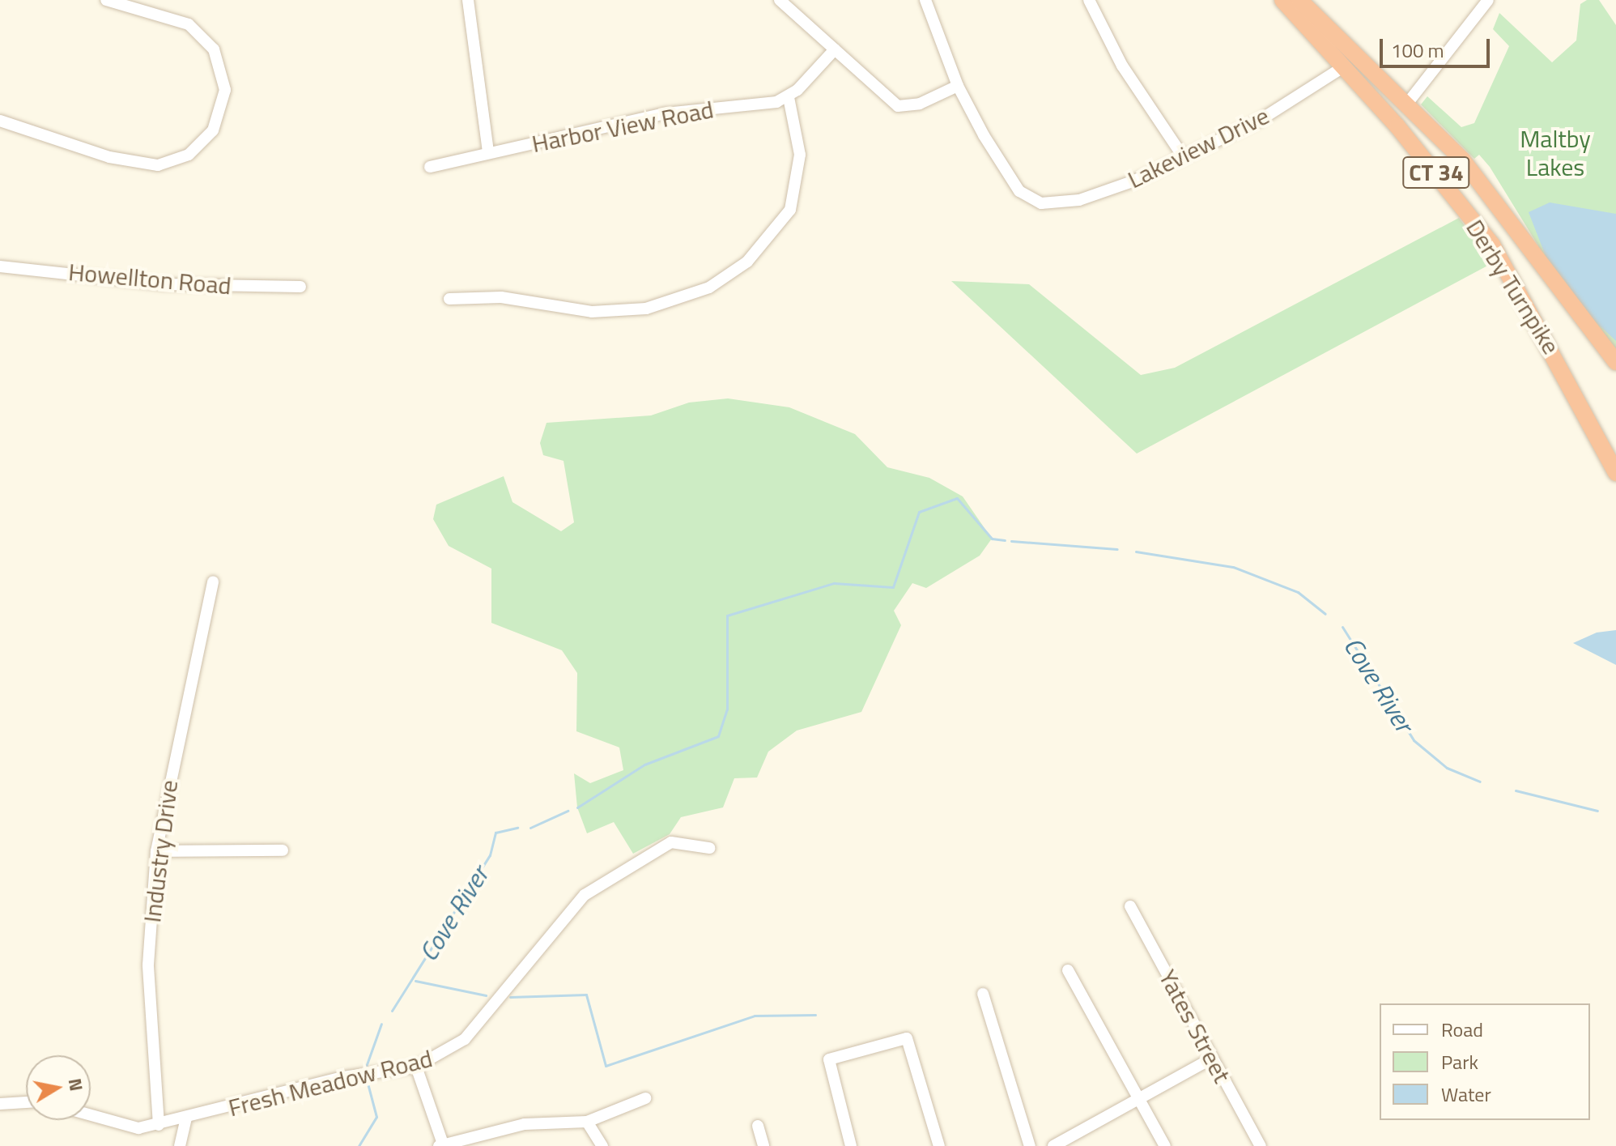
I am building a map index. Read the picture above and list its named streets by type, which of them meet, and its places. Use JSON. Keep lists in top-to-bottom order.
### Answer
{
  "streets": {
    "highway": ["CT 34", "Derby Turnpike"],
    "street": [
      "Harbor View Road",
      "Lakeview Drive",
      "Howellton Road",
      "Industry Drive",
      "Yates Street",
      "Fresh Meadow Road"
    ]
  },
  "crossings": [
    ["Lakeview Drive", "Derby Turnpike"],
    ["Industry Drive", "Fresh Meadow Road"]
  ],
  "water": ["Cove River"],
  "parks": ["Maltby Lakes"],
  "legend": ["Road", "Park", "Water"],
  "scale_bar": "100 m",
  "north": "right"
}
